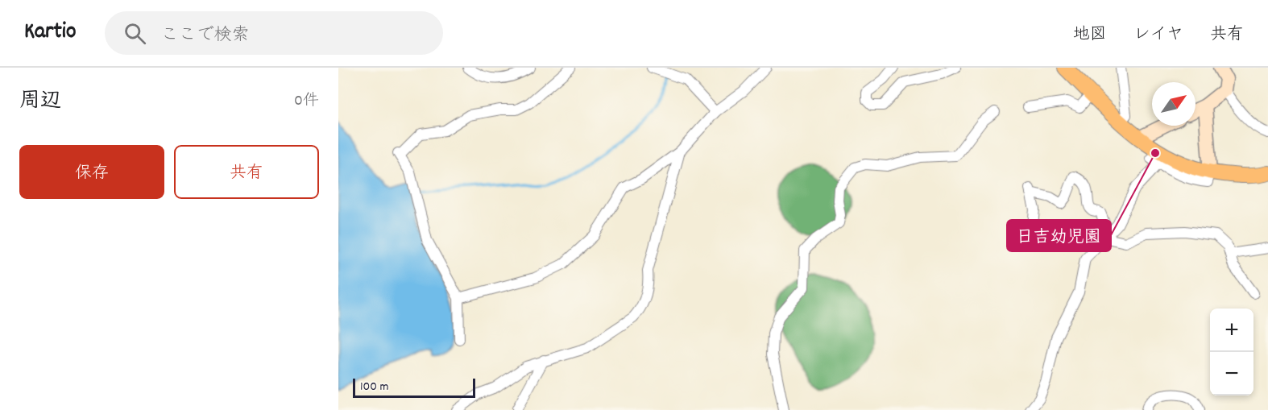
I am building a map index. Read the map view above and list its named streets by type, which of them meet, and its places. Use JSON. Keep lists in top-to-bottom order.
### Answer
{
  "places": ["日吉幼児園"],
  "scale_bar": "100 m",
  "north": "top right",
  "page": {
    "header": "Kartio",
    "search": "ここで検索",
    "nav": ["地図", "レイヤ", "共有"],
    "heading": ["周辺", "0件"],
    "buttons": ["保存", "共有"],
    "map_buttons": ["+", "−"],
    "scale": "100 m"
  }
}
